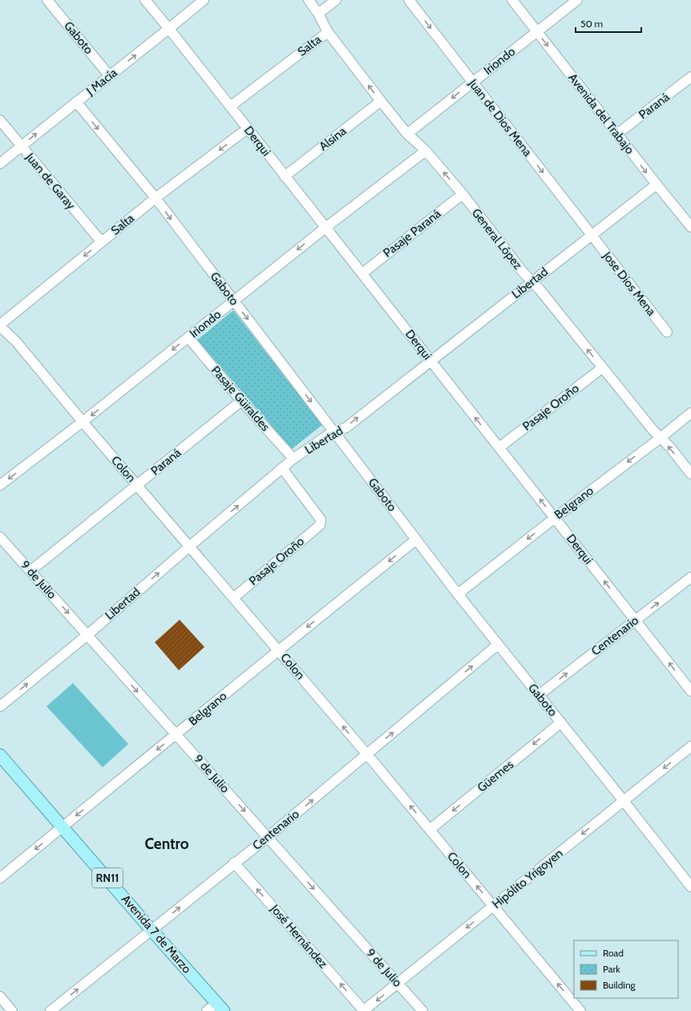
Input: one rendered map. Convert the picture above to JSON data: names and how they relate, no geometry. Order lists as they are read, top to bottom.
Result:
{
  "streets": {
    "main road": ["RN11", "Avenida 7 de Marzo"],
    "street": [
      "Gaboto",
      "Salta",
      "Iriondo",
      "J Macía",
      "Paraná",
      "Avenida del Trabajo",
      "Juan de Dios Mena",
      "Alsina",
      "Derqui",
      "Juan de Garay",
      "Pasaje Paraná",
      "General López",
      "Libertad",
      "Jose Dios Mena",
      "Pasaje Güiraldes",
      "Pasaje Oroño",
      "Colon",
      "Belgrano",
      "9 de Julio",
      "Centenario",
      "Güemes",
      "Hipólito Yrigoyen",
      "José Hernández"
    ]
  },
  "crossings": [
    ["Gaboto", "Salta"],
    ["Gaboto", "Iriondo"],
    ["Gaboto", "J Macía"],
    ["Gaboto", "Libertad"],
    ["Gaboto", "Belgrano"],
    ["Gaboto", "Centenario"],
    ["Gaboto", "Güemes"],
    ["Gaboto", "Hipólito Yrigoyen"],
    ["Salta", "Derqui"],
    ["Salta", "Juan de Garay"],
    ["Salta", "General López"],
    ["Salta", "Colon"],
    ["Iriondo", "Avenida del Trabajo"],
    ["Iriondo", "Juan de Dios Mena"],
    ["Iriondo", "Derqui"],
    ["Iriondo", "General López"],
    ["Iriondo", "Pasaje Güiraldes"],
    ["Iriondo", "Colon"],
    ["J Macía", "Derqui"],
    ["J Macía", "Juan de Garay"],
    ["Paraná", "Avenida del Trabajo"],
    ["Paraná", "Pasaje Güiraldes"],
    ["Paraná", "Colon"],
    ["Paraná", "9 de Julio"],
    ["Avenida del Trabajo", "Libertad"],
    ["Juan de Dios Mena", "Libertad"],
    ["Juan de Dios Mena", "Jose Dios Mena"],
    ["Alsina", "Derqui"],
    ["Alsina", "General López"],
    ["Derqui", "Pasaje Paraná"],
    ["Derqui", "Libertad"],
    ["Derqui", "Pasaje Oroño"],
    ["Derqui", "Belgrano"],
    ["Derqui", "Centenario"],
    ["Pasaje Paraná", "General López"],
    ["General López", "Libertad"],
    ["General López", "Pasaje Oroño"],
    ["General López", "Belgrano"],
    ["Libertad", "Jose Dios Mena"],
    ["Libertad", "Pasaje Güiraldes"],
    ["Libertad", "Pasaje Oroño"],
    ["Libertad", "Colon"],
    ["Libertad", "9 de Julio"],
    ["Pasaje Oroño", "Colon"],
    ["Colon", "Belgrano"],
    ["Colon", "Centenario"],
    ["Colon", "Güemes"],
    ["Colon", "Hipólito Yrigoyen"],
    ["Belgrano", "9 de Julio"],
    ["Belgrano", "Avenida 7 de Marzo"],
    ["9 de Julio", "Centenario"],
    ["9 de Julio", "Hipólito Yrigoyen"],
    ["Centenario", "Avenida 7 de Marzo"],
    ["Centenario", "José Hernández"],
    ["Hipólito Yrigoyen", "José Hernández"]
  ],
  "one_way": [
    "Gaboto",
    "Salta",
    "Iriondo",
    "J Macía",
    "Avenida del Trabajo",
    "Juan de Dios Mena",
    "Derqui",
    "General López",
    "Libertad",
    "Colon",
    "Belgrano",
    "9 de Julio",
    "Centenario",
    "Güemes",
    "Hipólito Yrigoyen",
    "José Hernández"
  ],
  "districts": ["Centro"],
  "legend": ["Road", "Park", "Building"],
  "scale_bar": "50 m"
}
